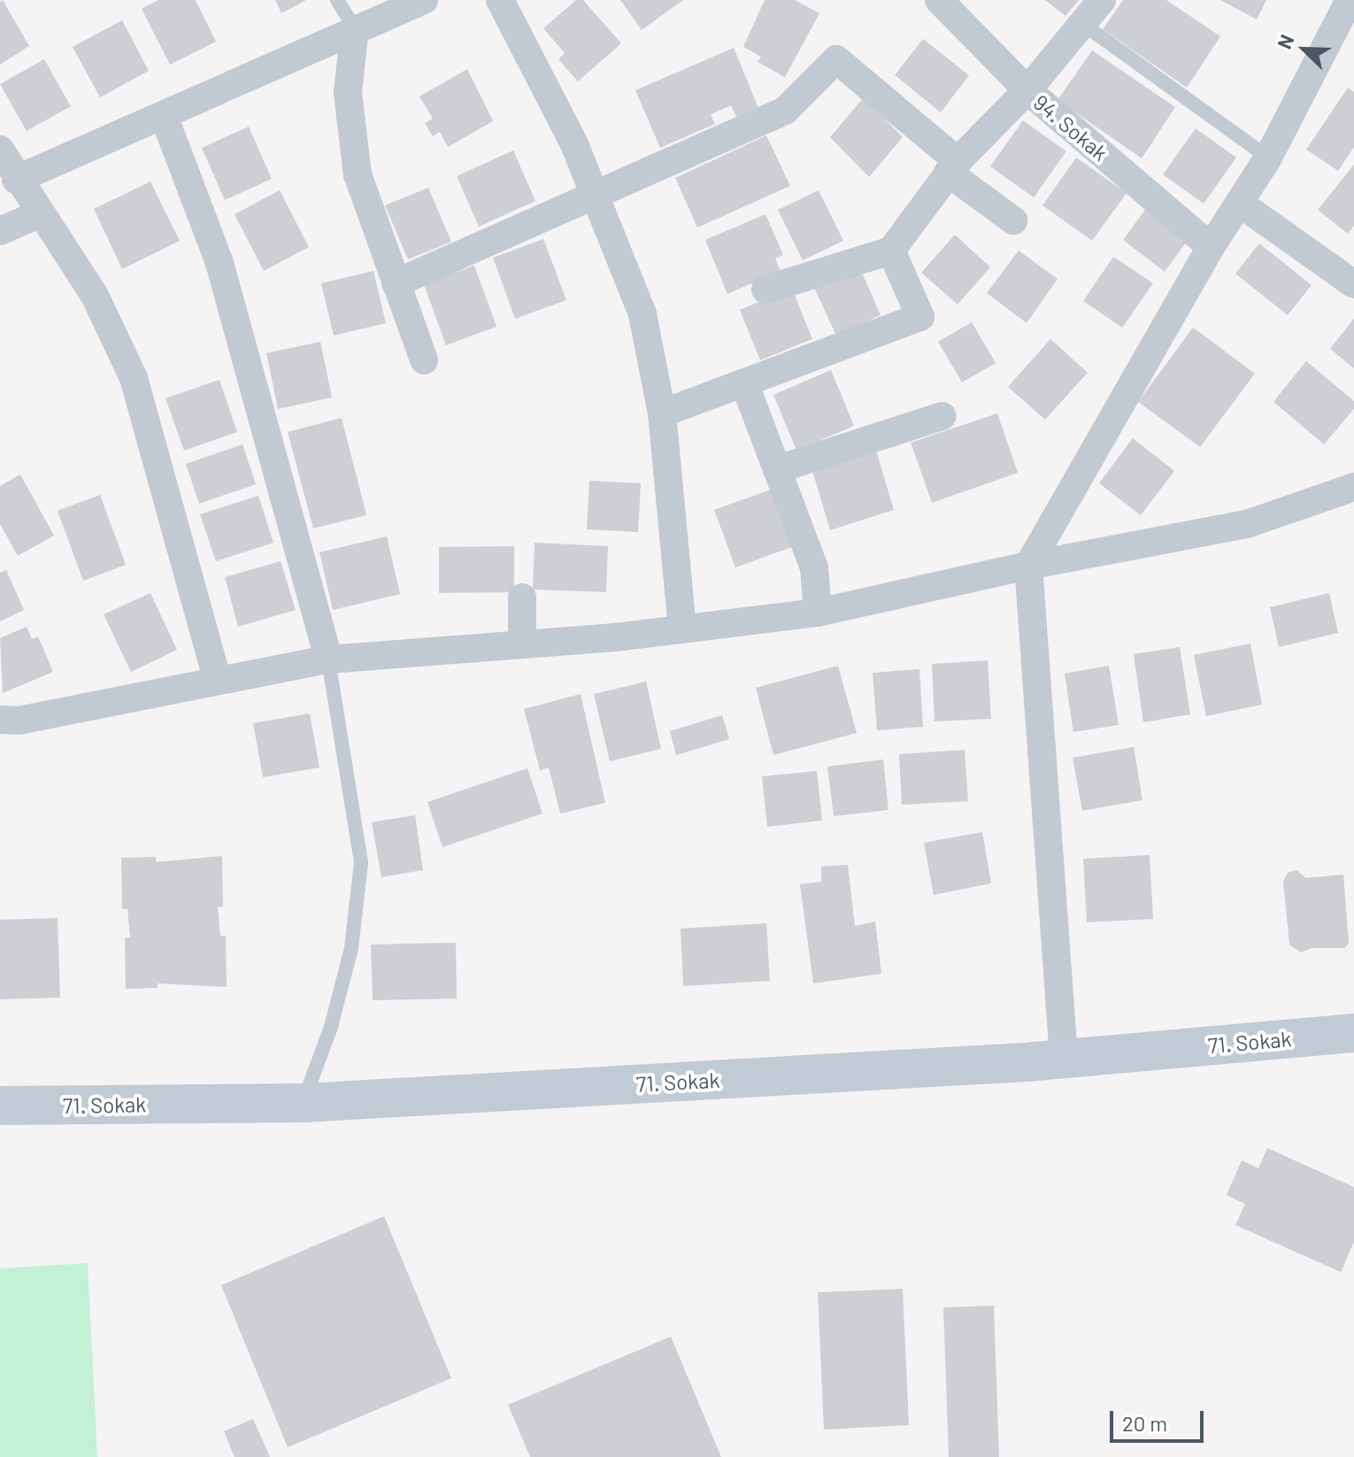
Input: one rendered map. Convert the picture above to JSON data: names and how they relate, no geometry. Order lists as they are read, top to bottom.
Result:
{
  "streets": {
    "street": ["94. Sokak", "71. Sokak"]
  },
  "scale_bar": "20 m",
  "north": "top left"
}
